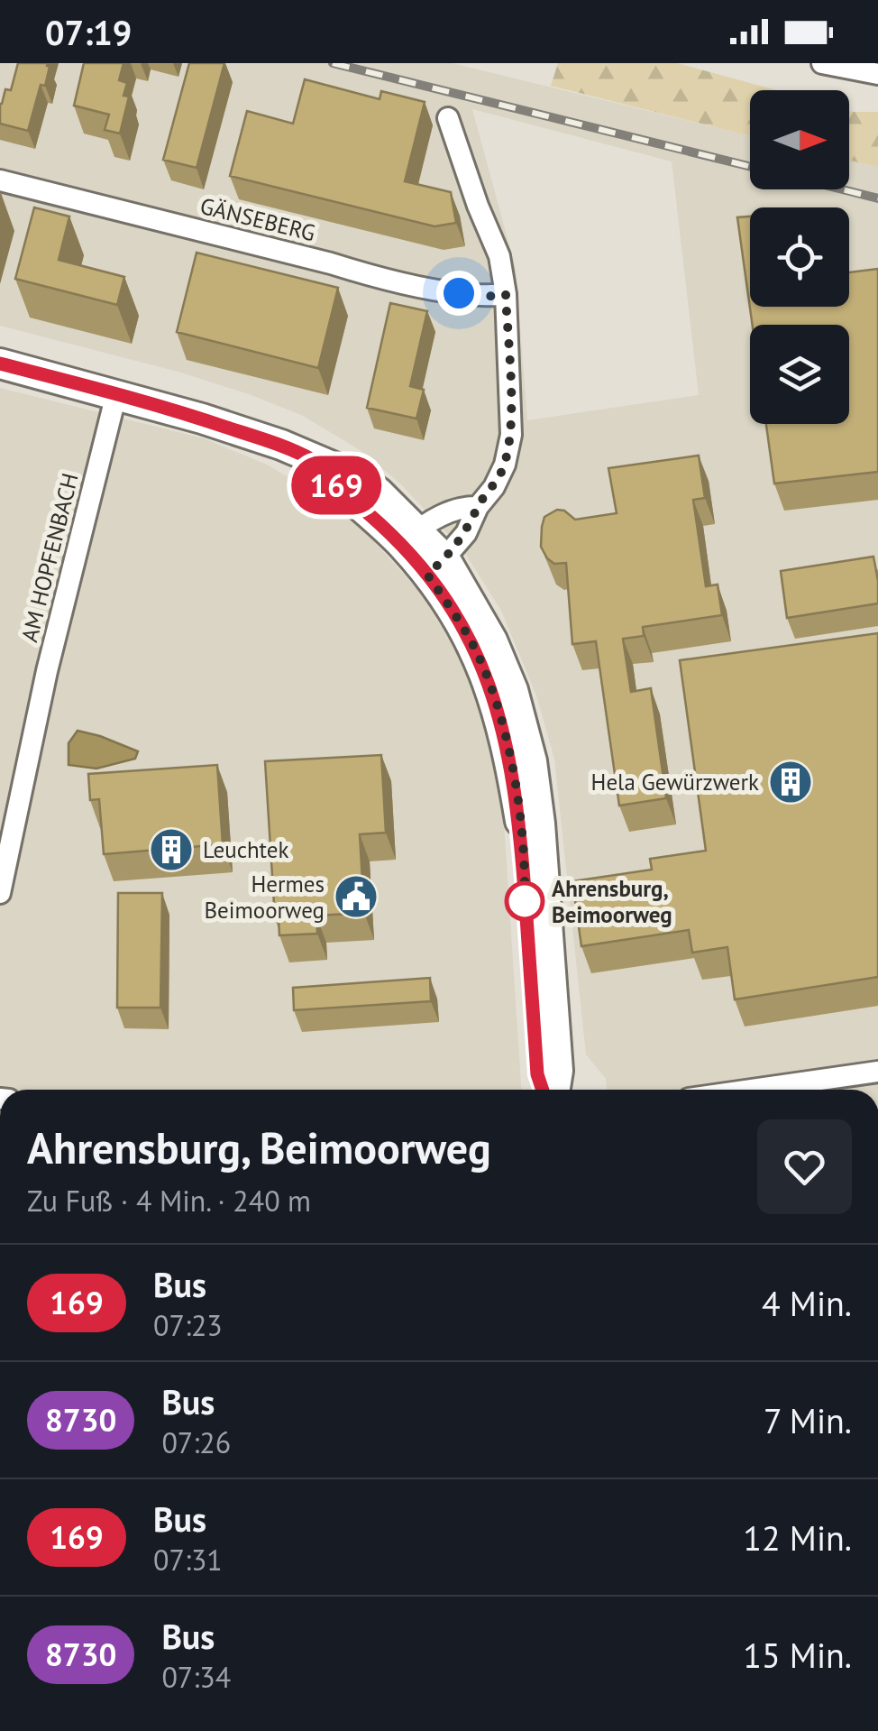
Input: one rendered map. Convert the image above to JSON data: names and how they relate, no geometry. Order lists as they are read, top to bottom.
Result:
{
  "streets": {
    "street": ["GÄNSEBERG", "AM HOPFENBACH"]
  },
  "places": {
    "building": ["Hela Gewürzwerk", "Leuchtek"],
    "public building": ["Hermes Beimoorweg"],
    "other": ["Ahrensburg, Beimoorweg"]
  },
  "lines": ["bus line 169"],
  "north": "right",
  "page": {
    "status": "07:19",
    "on_map": "169",
    "heading": ["Ahrensburg, Beimoorweg", "Zu Fuß · 4 Min. · 240 m"],
    "list": [
      {
        "mark": "169",
        "name": "Bus",
        "note": "07:23",
        "value": "4 Min."
      },
      {
        "mark": "8730",
        "name": "Bus",
        "note": "07:26",
        "value": "7 Min."
      },
      {
        "mark": "169",
        "name": "Bus",
        "note": "07:31",
        "value": "12 Min."
      },
      {
        "mark": "8730",
        "name": "Bus",
        "note": "07:34",
        "value": "15 Min."
      }
    ]
  }
}
